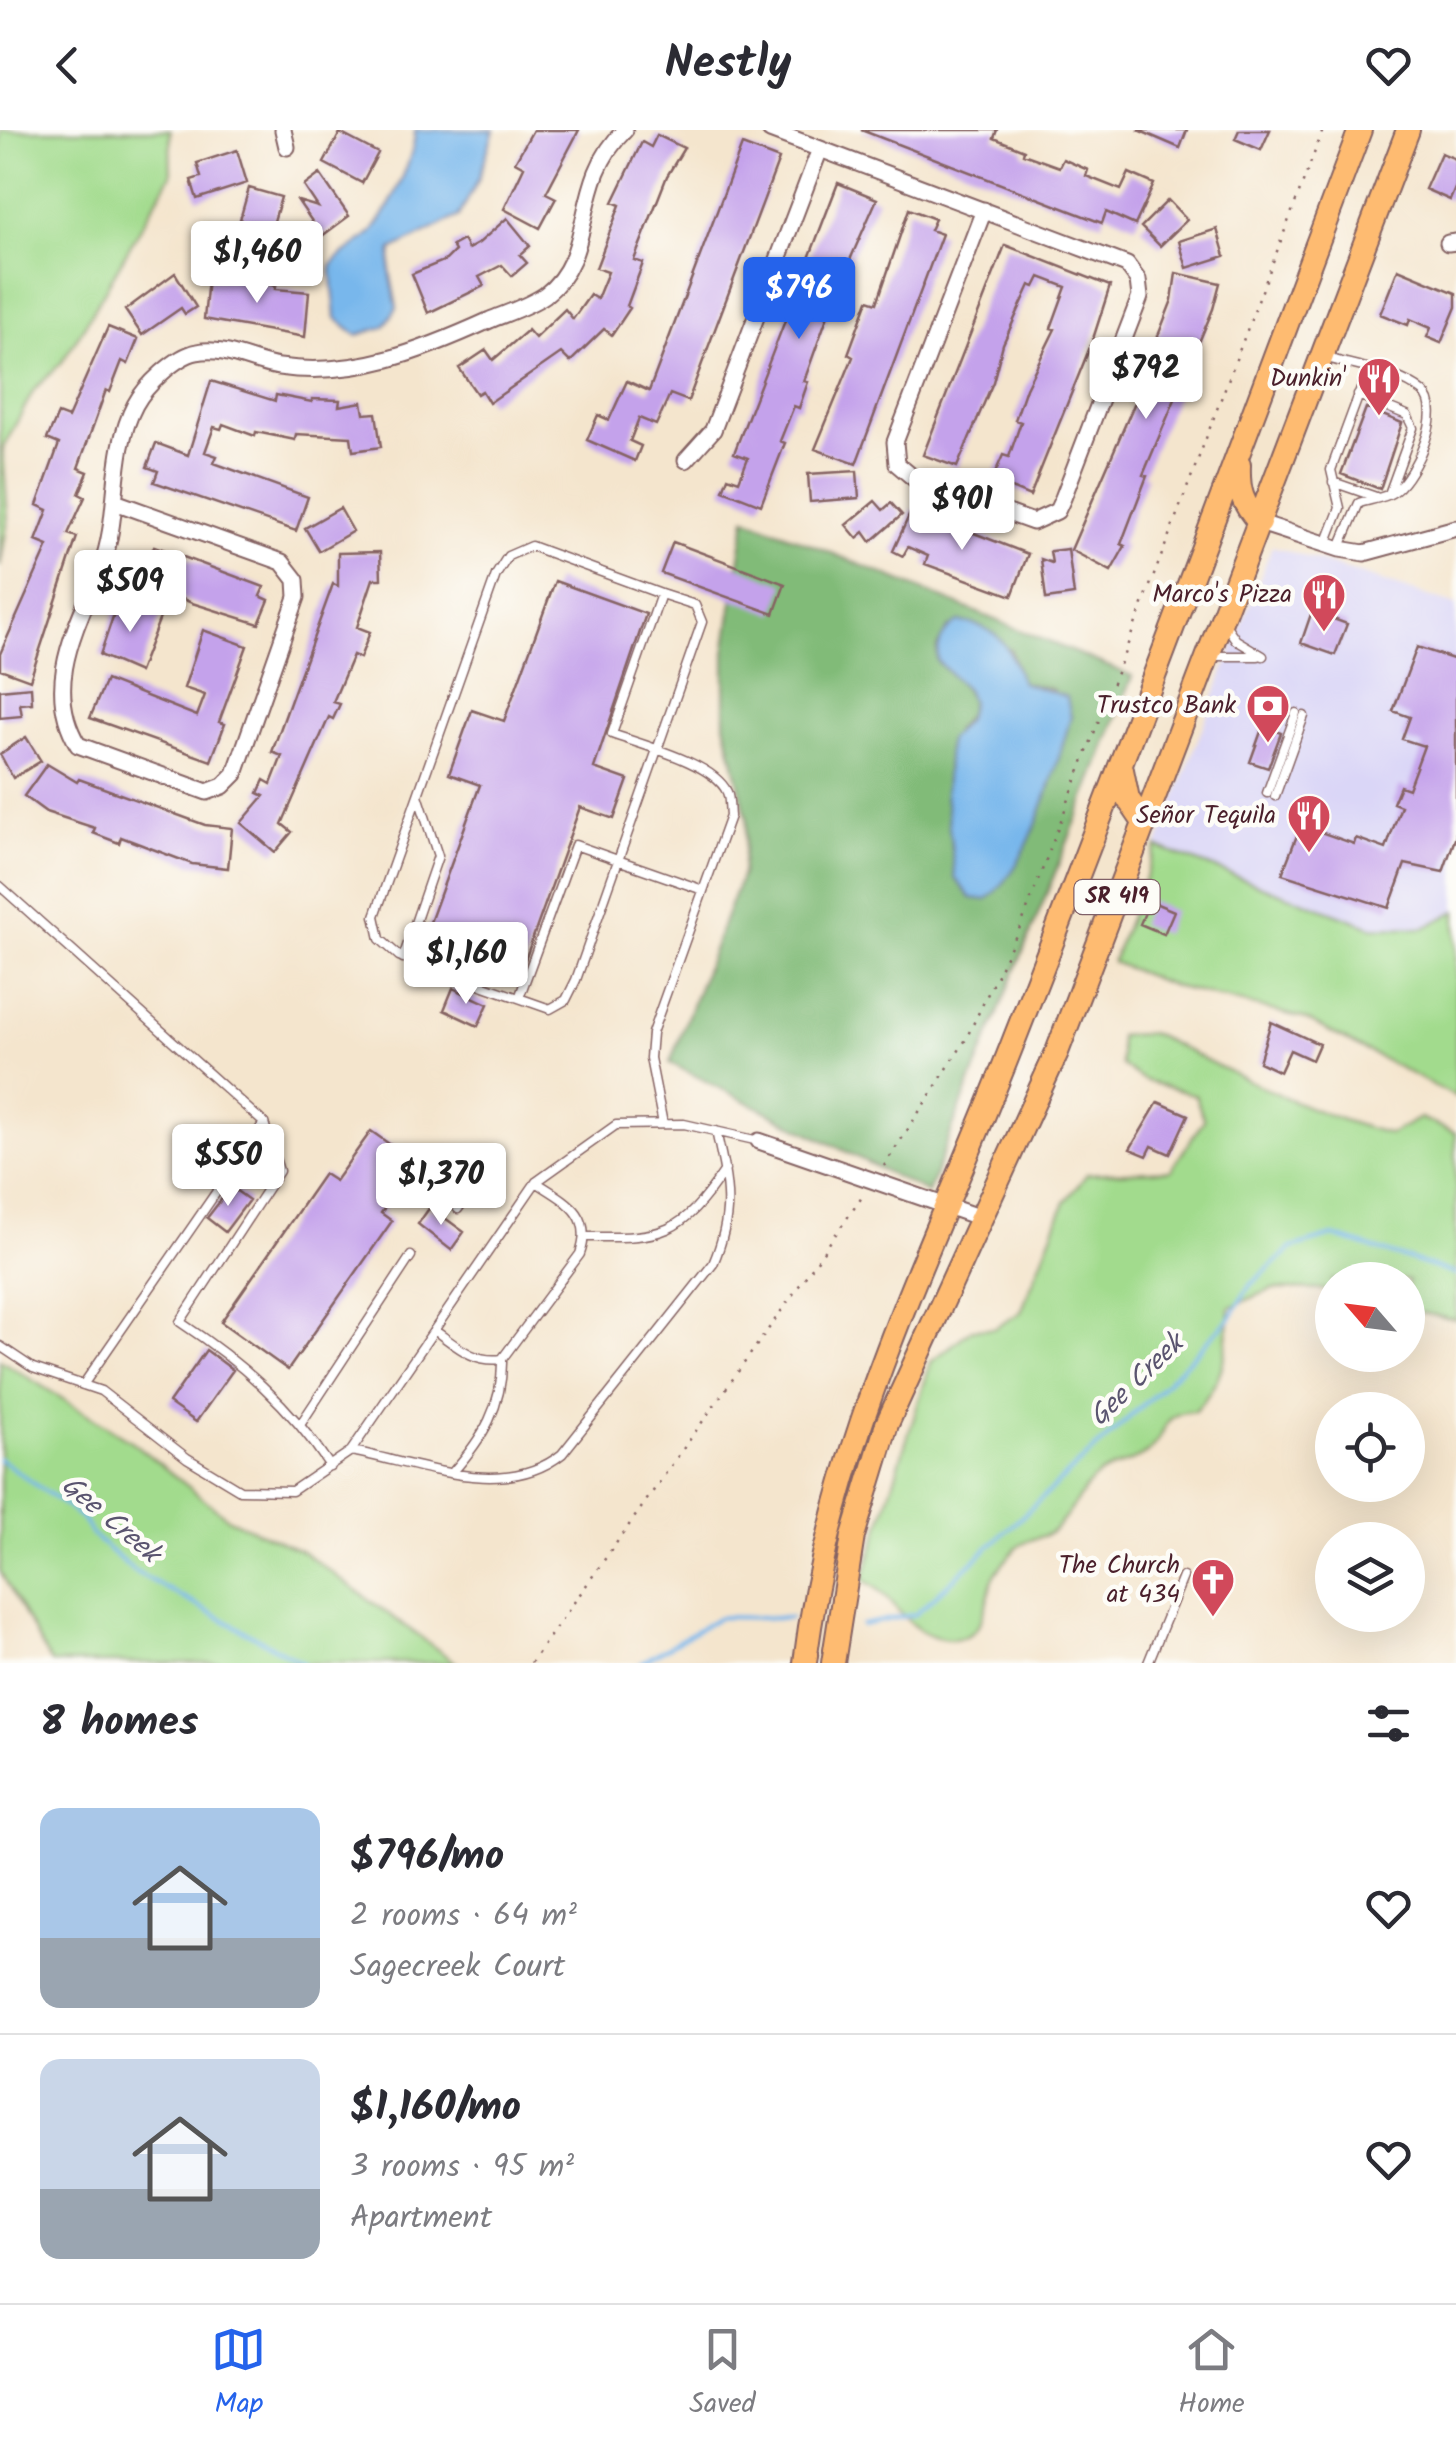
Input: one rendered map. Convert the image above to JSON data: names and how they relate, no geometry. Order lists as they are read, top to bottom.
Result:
{
  "streets": {
    "main road": ["SR 419"]
  },
  "water": ["Gee Creek"],
  "places": {
    "restaurant": ["Dunkin'", "Marco's Pizza", "Señor Tequila"],
    "bank": ["Trustco Bank"],
    "church": ["The Church at 434"]
  },
  "north": "top left",
  "page": {
    "header": "Nestly",
    "price": [
      "$1,460",
      "$796",
      "$792",
      "$901",
      "$509",
      "$1,160",
      "$550",
      "$1,370"
    ],
    "heading": "8 homes",
    "list": [
      {
        "name": "$796/mo",
        "note": "2 rooms · 64 m² · Sagecreek Court"
      },
      {
        "name": "$1,160/mo",
        "note": "3 rooms · 95 m² · Apartment"
      }
    ],
    "tabs": ["Map", "Saved", "Home"]
  }
}
